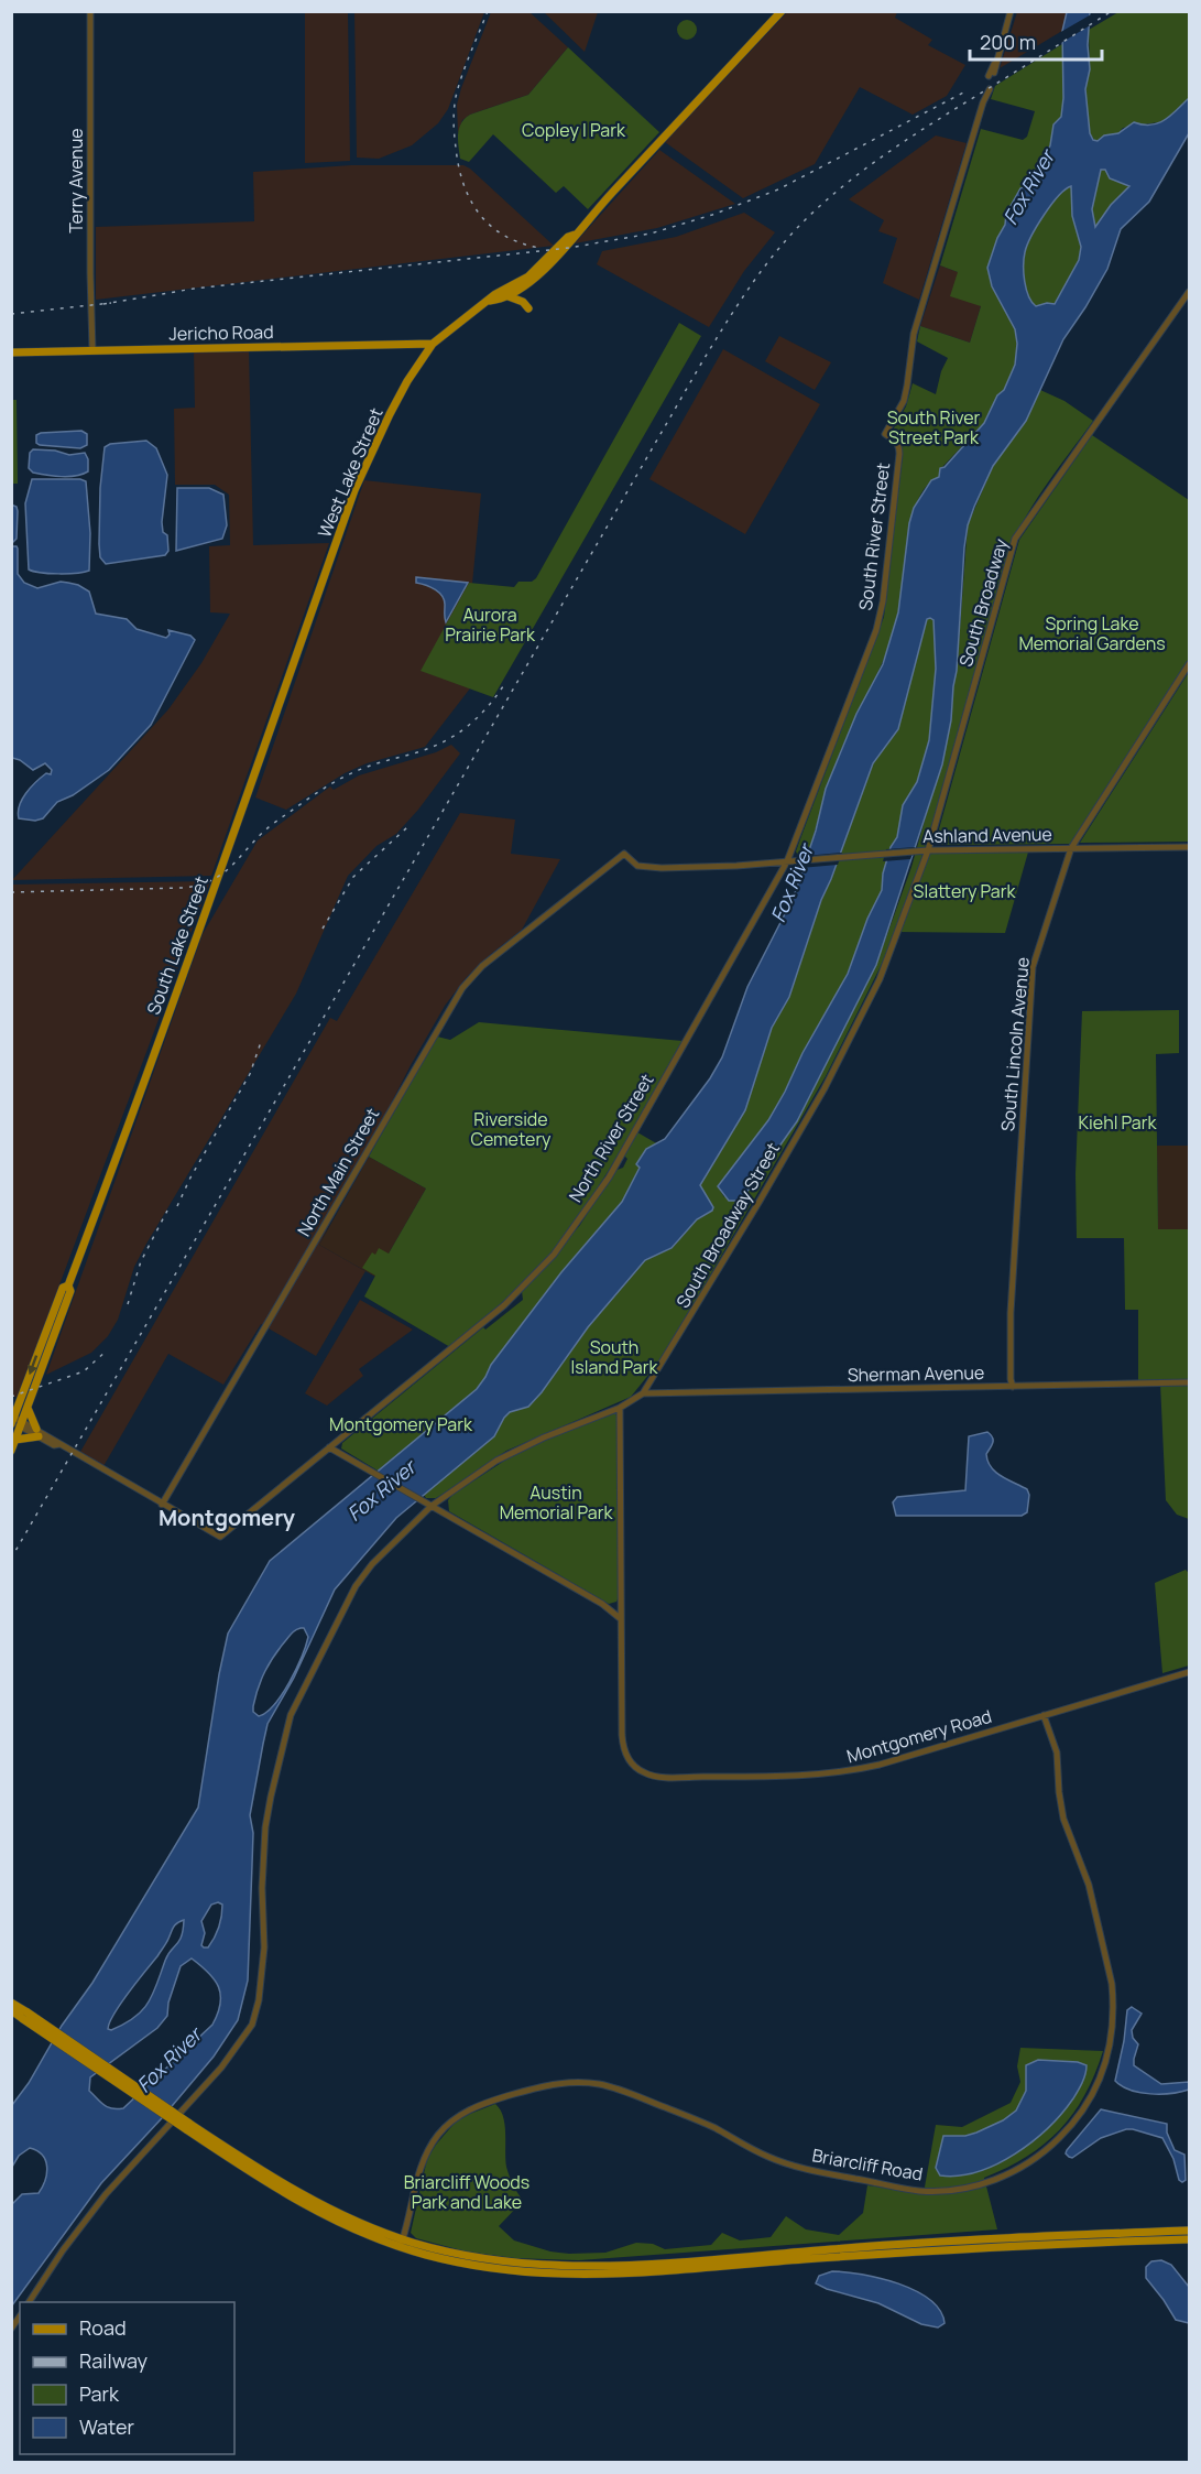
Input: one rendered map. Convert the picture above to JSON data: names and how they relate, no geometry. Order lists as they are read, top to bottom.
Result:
{
  "streets": {
    "main road": ["Jericho Road", "West Lake Street", "South Lake Street"],
    "street": [
      "Terry Avenue",
      "South River Street",
      "South Broadway",
      "Ashland Avenue",
      "South Lincoln Avenue",
      "North River Street",
      "North Main Street",
      "South Broadway Street",
      "Sherman Avenue",
      "Montgomery Road",
      "Briarcliff Road"
    ]
  },
  "crossings": [
    ["Terry Avenue", "Jericho Road"],
    ["Jericho Road", "West Lake Street"],
    ["West Lake Street", "South Lake Street"],
    ["South River Street", "Ashland Avenue"],
    ["South River Street", "North River Street"],
    ["South Broadway", "Ashland Avenue"],
    ["South Broadway", "South Broadway Street"],
    ["Ashland Avenue", "South Lincoln Avenue"],
    ["Ashland Avenue", "North River Street"],
    ["Ashland Avenue", "North Main Street"],
    ["Ashland Avenue", "South Broadway Street"],
    ["South Lincoln Avenue", "Sherman Avenue"],
    ["North River Street", "North Main Street"],
    ["South Broadway Street", "Sherman Avenue"],
    ["Montgomery Road", "Briarcliff Road"]
  ],
  "districts": ["Montgomery"],
  "water": ["Fox River"],
  "parks": [
    "Copley I Park",
    "South River Street Park",
    "Aurora Prairie Park",
    "Spring Lake Memorial Gardens",
    "Slattery Park",
    "Riverside Cemetery",
    "Kiehl Park",
    "South Island Park",
    "Montgomery Park",
    "Austin Memorial Park",
    "Briarcliff Woods Park and Lake"
  ],
  "legend": [
    "Road",
    "Railway",
    "Park",
    "Water"
  ],
  "scale_bar": "200 m"
}
